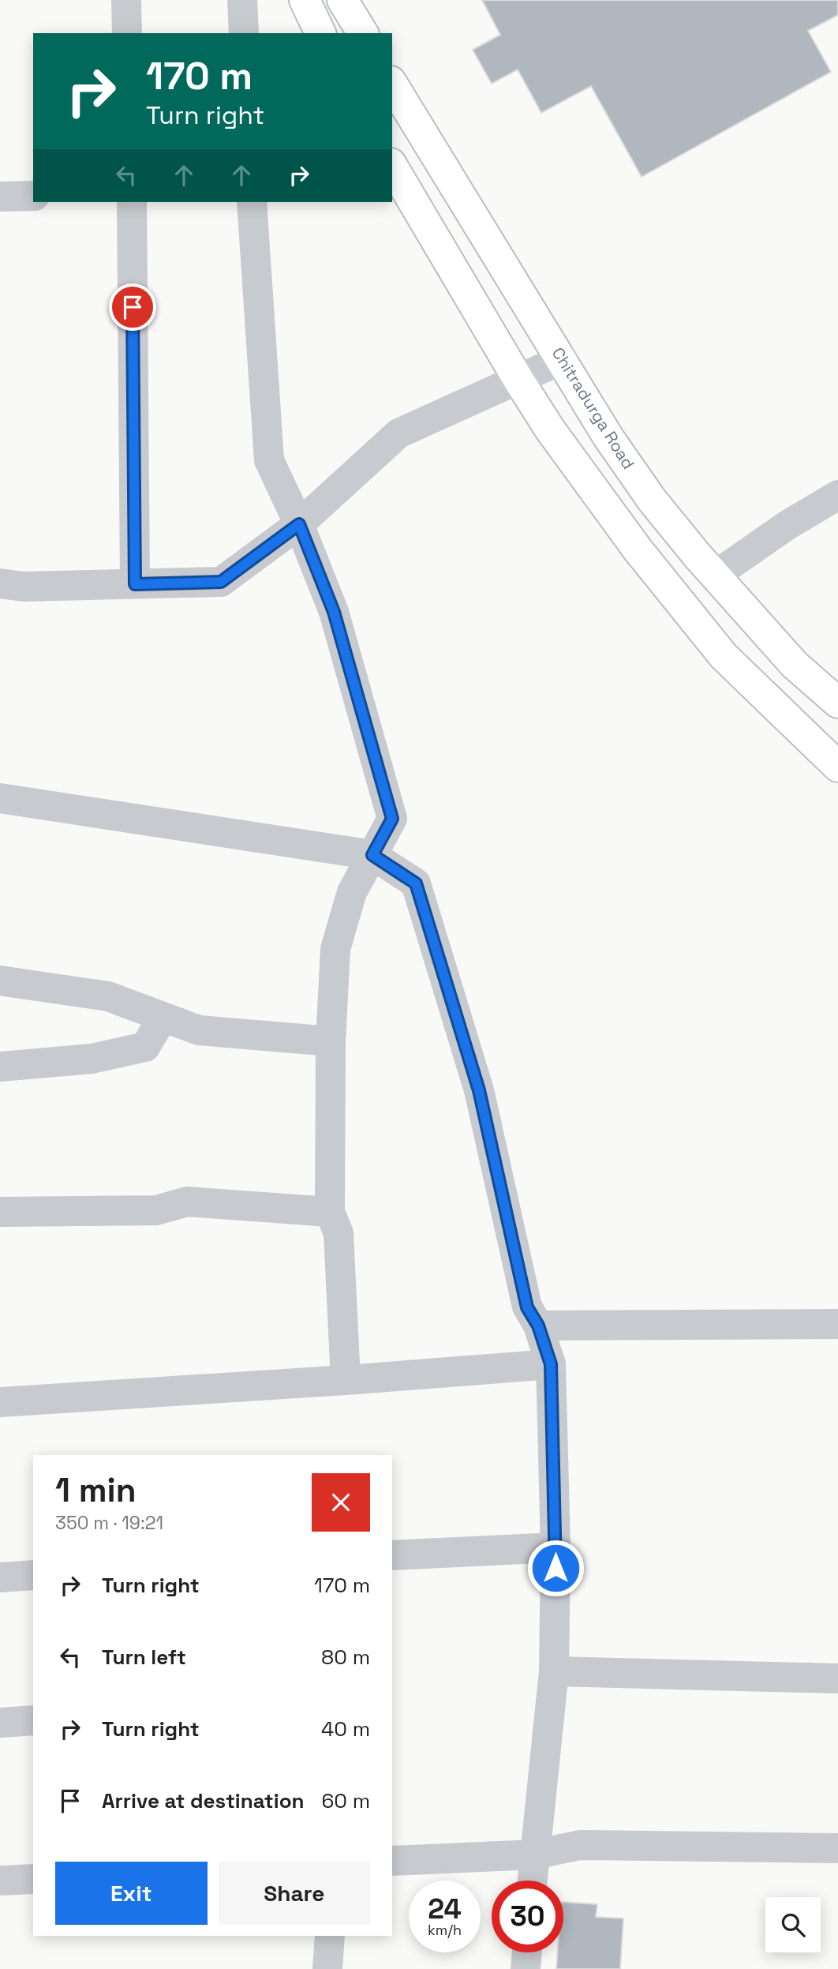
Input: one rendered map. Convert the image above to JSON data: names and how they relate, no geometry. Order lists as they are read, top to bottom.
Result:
{
  "streets": {
    "main road": ["Chitradurga Road"]
  },
  "page": {
    "turn": ["170 m", "Turn right"],
    "heading": ["1 min", "350 m · 19:21"],
    "list": [
      {
        "name": "Turn right",
        "value": "170 m"
      },
      {
        "name": "Turn left",
        "value": "80 m"
      },
      {
        "name": "Turn right",
        "value": "40 m"
      },
      {
        "name": "Arrive at destination",
        "value": "60 m"
      }
    ],
    "buttons": ["Exit", "Share"],
    "speed": "24 km/h",
    "limit": "30"
  }
}
